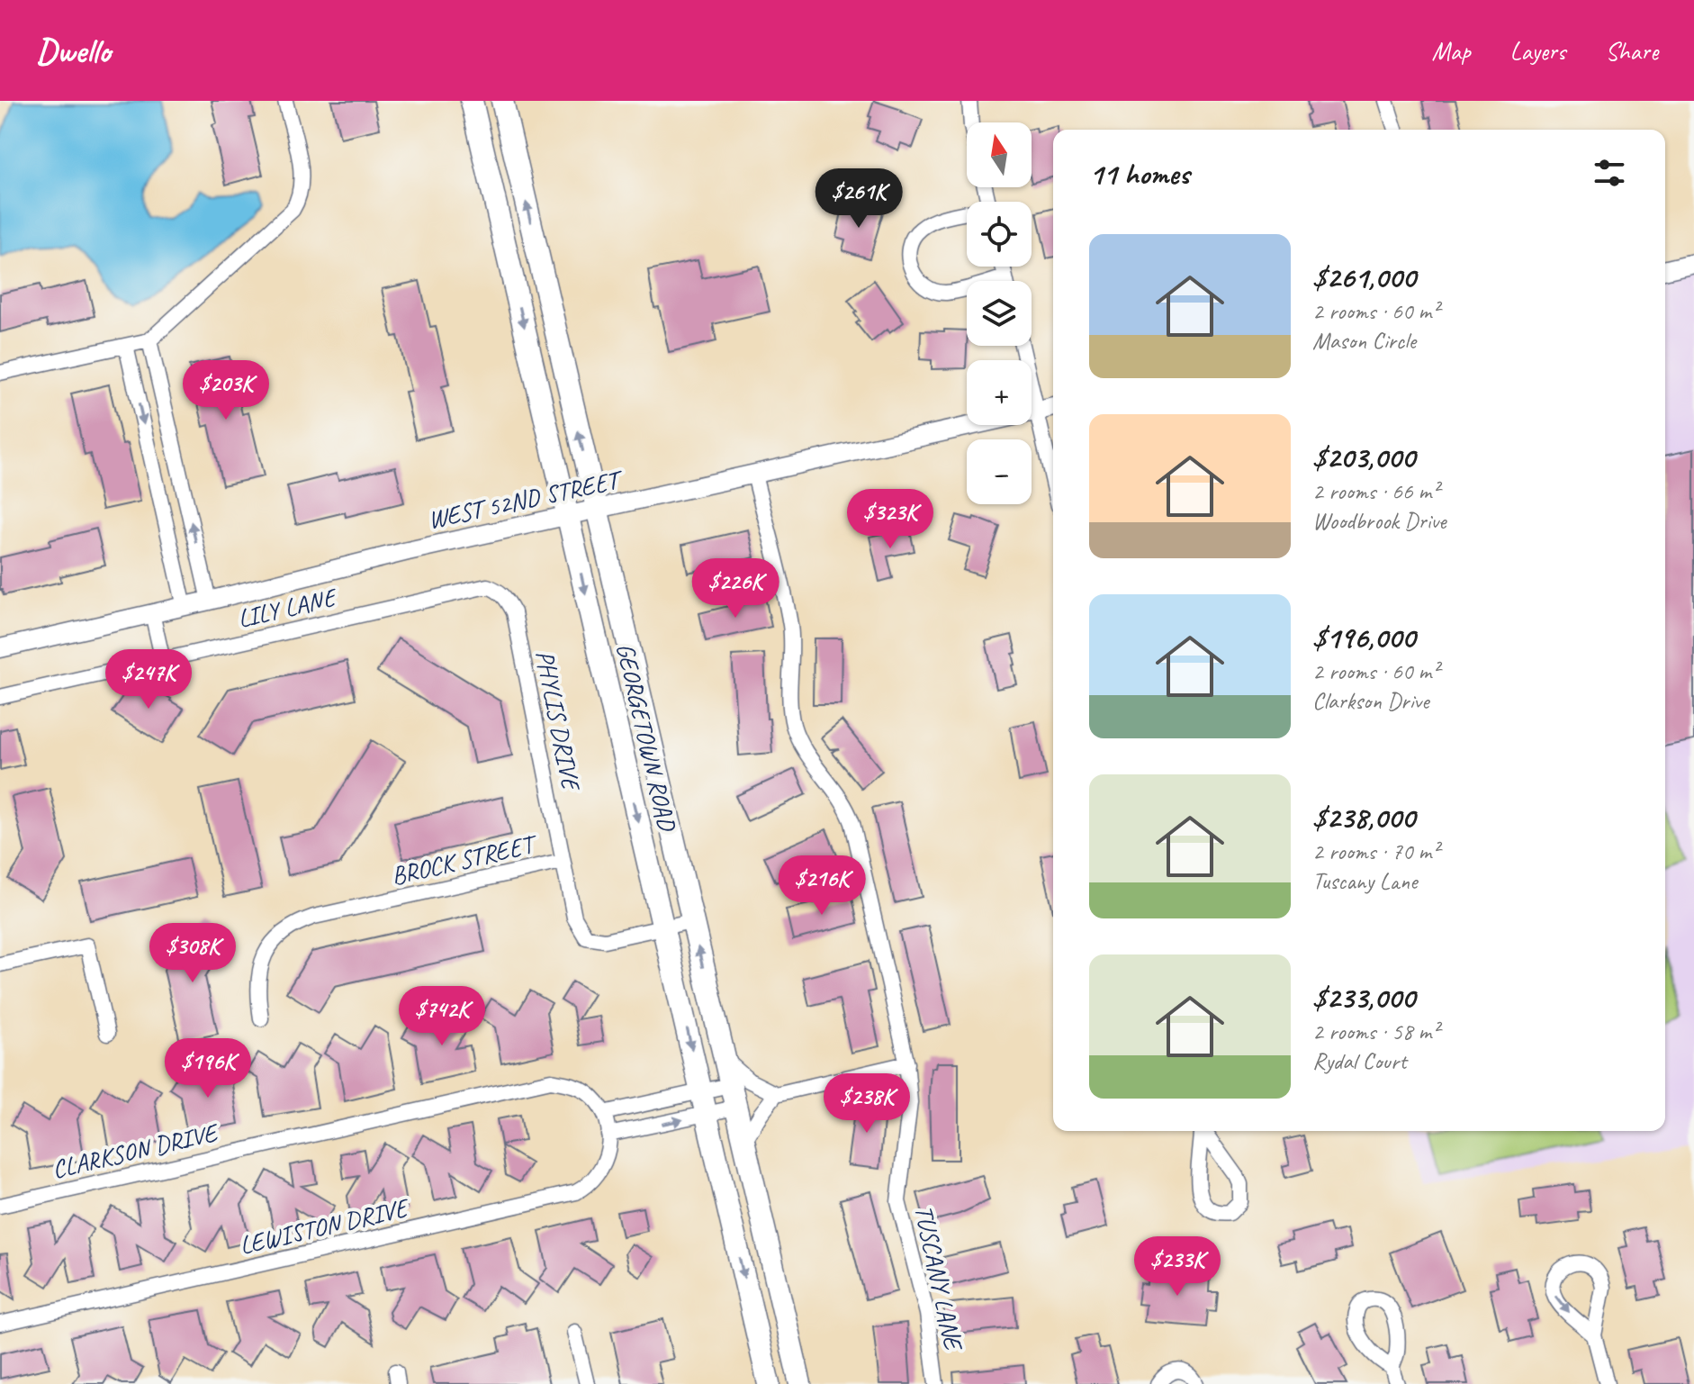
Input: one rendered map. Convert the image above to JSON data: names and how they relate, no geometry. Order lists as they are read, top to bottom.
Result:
{
  "streets": {
    "main road": ["GEORGETOWN ROAD"],
    "street": [
      "WEST 52ND STREET",
      "LILY LANE",
      "PHYLIS DRIVE",
      "BROCK STREET",
      "CLARKSON DRIVE",
      "LEWISTON DRIVE",
      "TUSCANY LANE"
    ]
  },
  "crossings": [
    ["WEST 52ND STREET", "GEORGETOWN ROAD"],
    ["WEST 52ND STREET", "TUSCANY LANE"],
    ["LILY LANE", "PHYLIS DRIVE"],
    ["PHYLIS DRIVE", "BROCK STREET"],
    ["GEORGETOWN ROAD", "BROCK STREET"],
    ["CLARKSON DRIVE", "LEWISTON DRIVE"]
  ],
  "north": "top",
  "page": {
    "header": "Dwello",
    "nav": ["Map", "Layers", "Share"],
    "map_buttons": ["+", "−"],
    "heading": "11 homes",
    "price": [
      "$261K",
      "$203K",
      "$323K",
      "$226K",
      "$247K",
      "$216K",
      "$308K",
      "$742K",
      "$196K",
      "$238K",
      "$233K"
    ],
    "list": [
      {
        "name": "$261,000",
        "note": "2 rooms · 60 m² · Mason Circle"
      },
      {
        "name": "$203,000",
        "note": "2 rooms · 66 m² · Woodbrook Drive"
      },
      {
        "name": "$196,000",
        "note": "2 rooms · 60 m² · Clarkson Drive"
      },
      {
        "name": "$238,000",
        "note": "2 rooms · 70 m² · Tuscany Lane"
      },
      {
        "name": "$233,000",
        "note": "2 rooms · 58 m² · Rydal Court"
      }
    ]
  }
}
